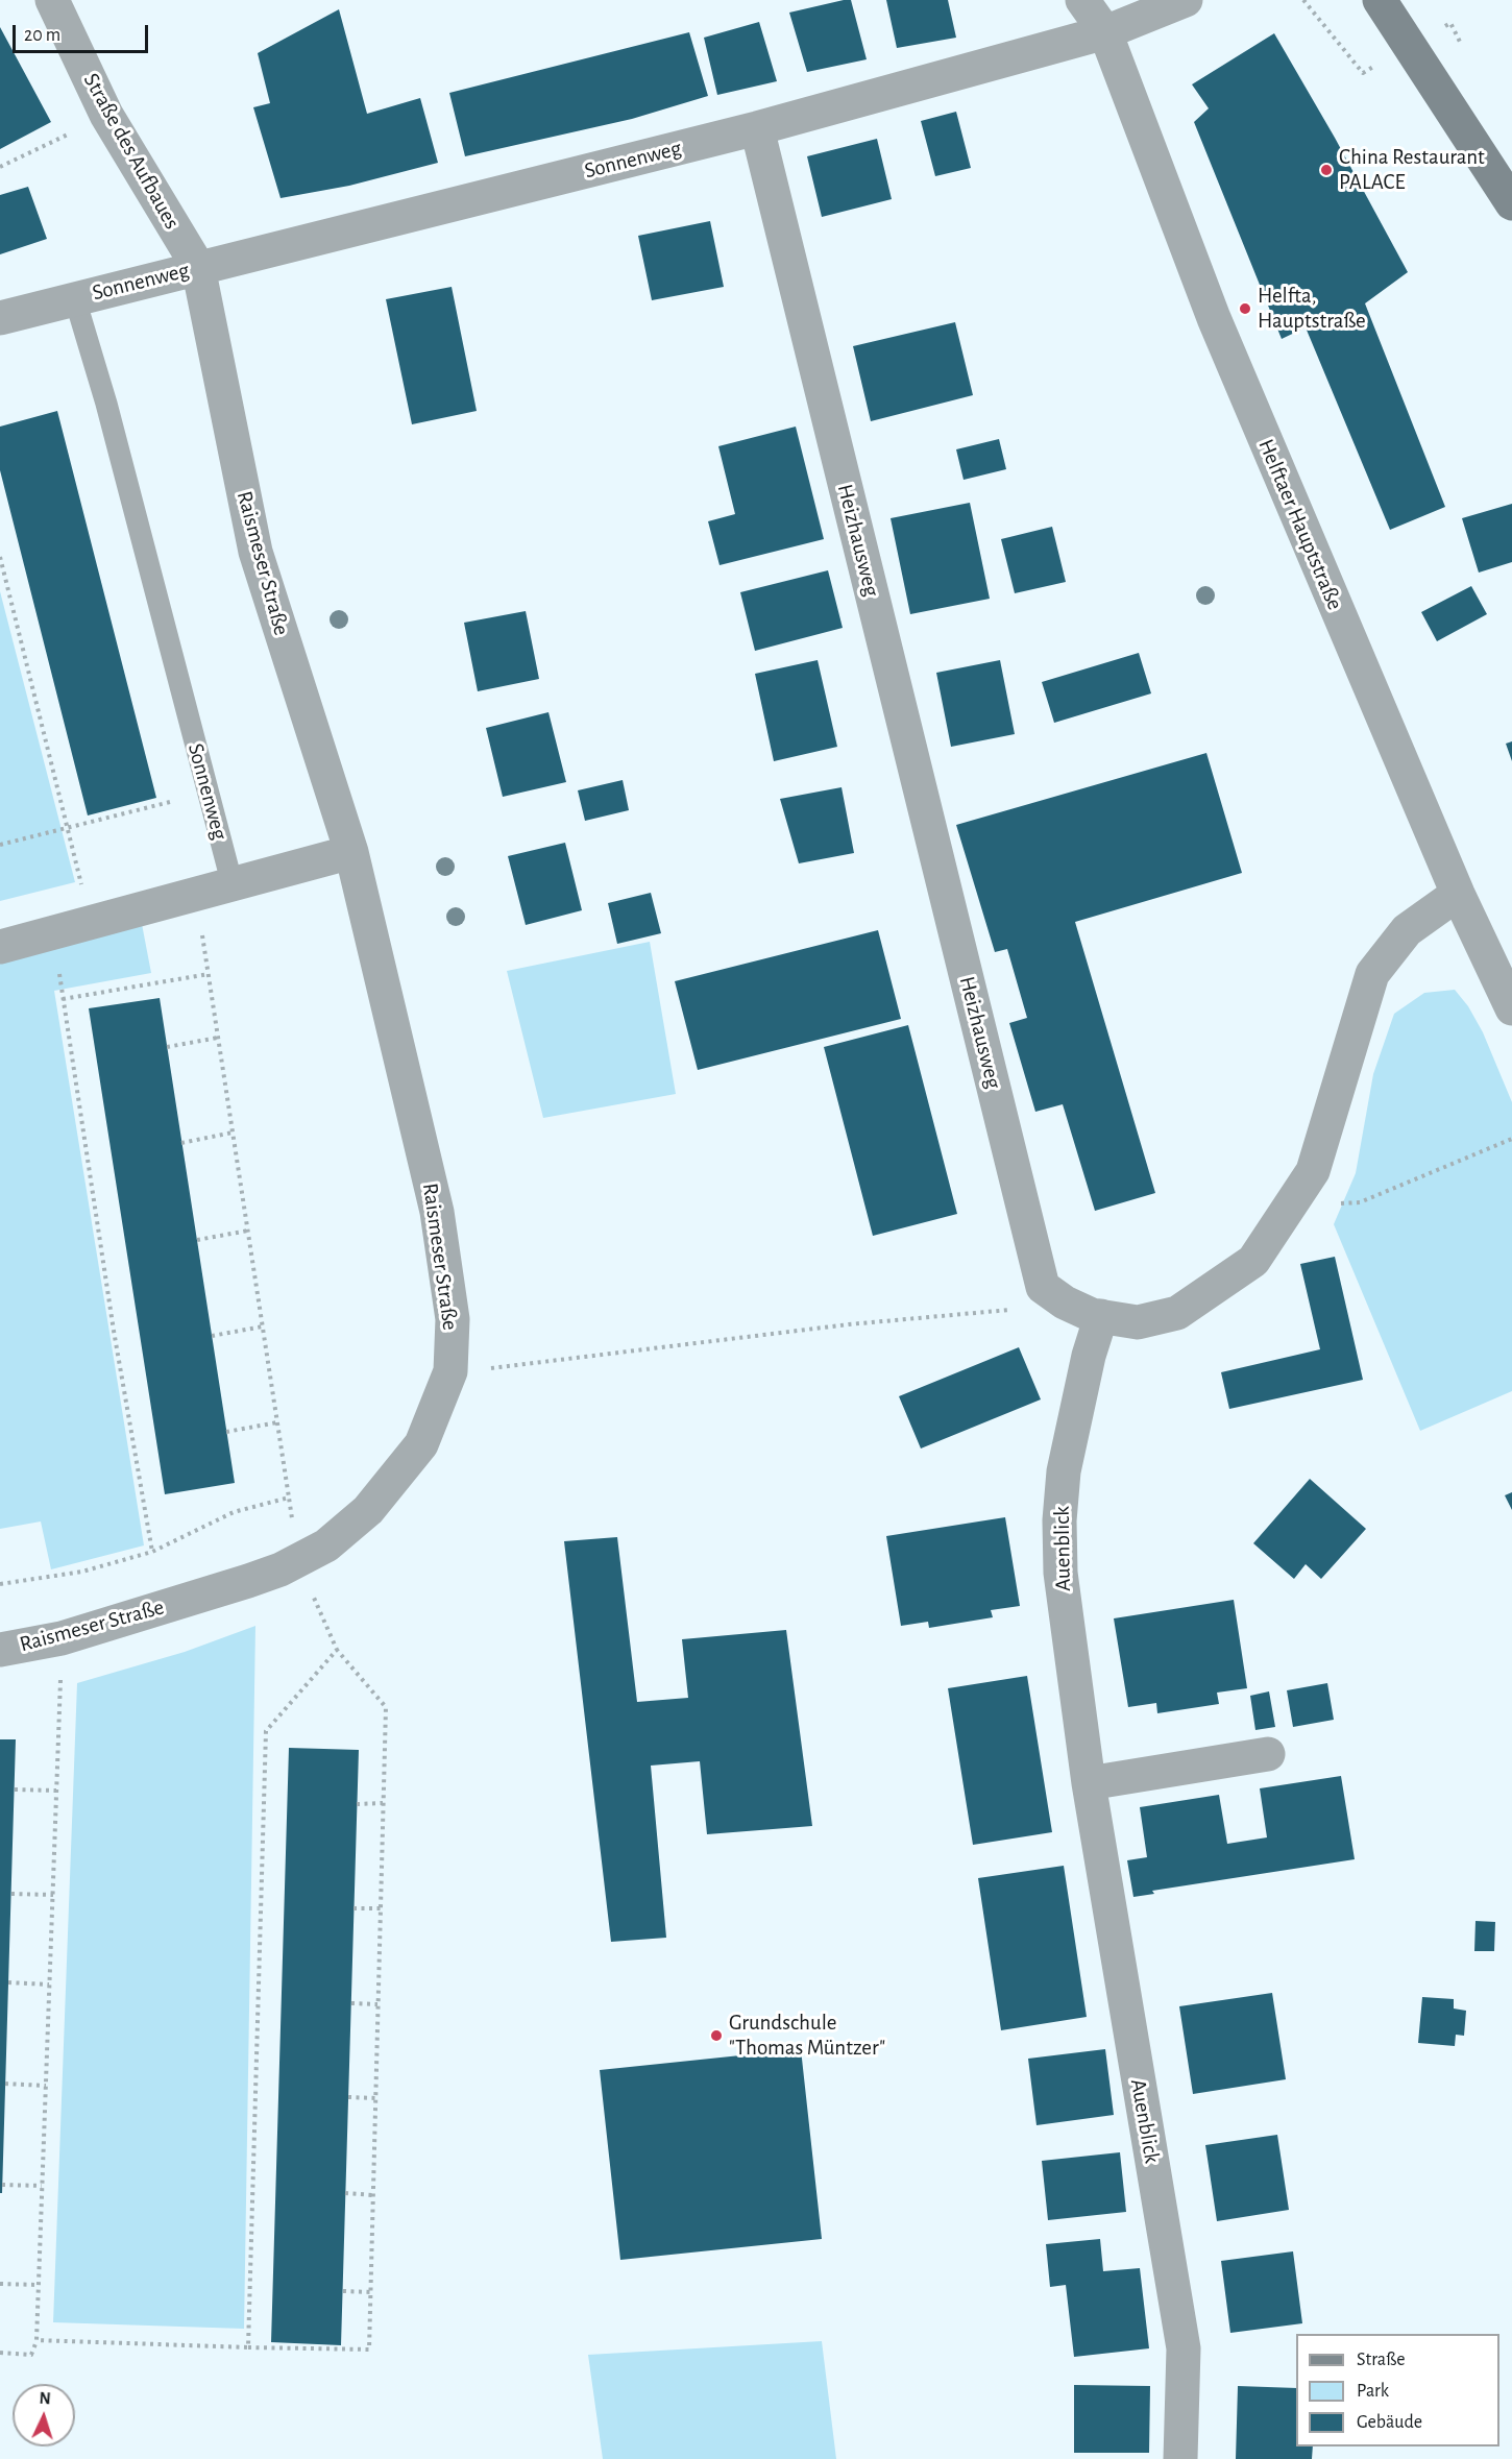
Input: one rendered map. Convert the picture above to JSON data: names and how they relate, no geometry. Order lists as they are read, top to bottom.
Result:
{
  "streets": {
    "street": [
      "Straße des Aufbaues",
      "Sonnenweg",
      "Helftaer Hauptstraße",
      "Heizhausweg",
      "Raismeser Straße",
      "Auenblick"
    ]
  },
  "crossings": [
    ["Straße des Aufbaues", "Sonnenweg"],
    ["Straße des Aufbaues", "Raismeser Straße"],
    ["Sonnenweg", "Helftaer Hauptstraße"],
    ["Sonnenweg", "Heizhausweg"],
    ["Sonnenweg", "Raismeser Straße"]
  ],
  "places": ["China Restaurant PALACE", "Helfta, Hauptstraße", "Grundschule \"Thomas Müntzer\""],
  "legend": ["Straße", "Park", "Gebäude"],
  "scale_bar": "20 m",
  "north": "top"
}
